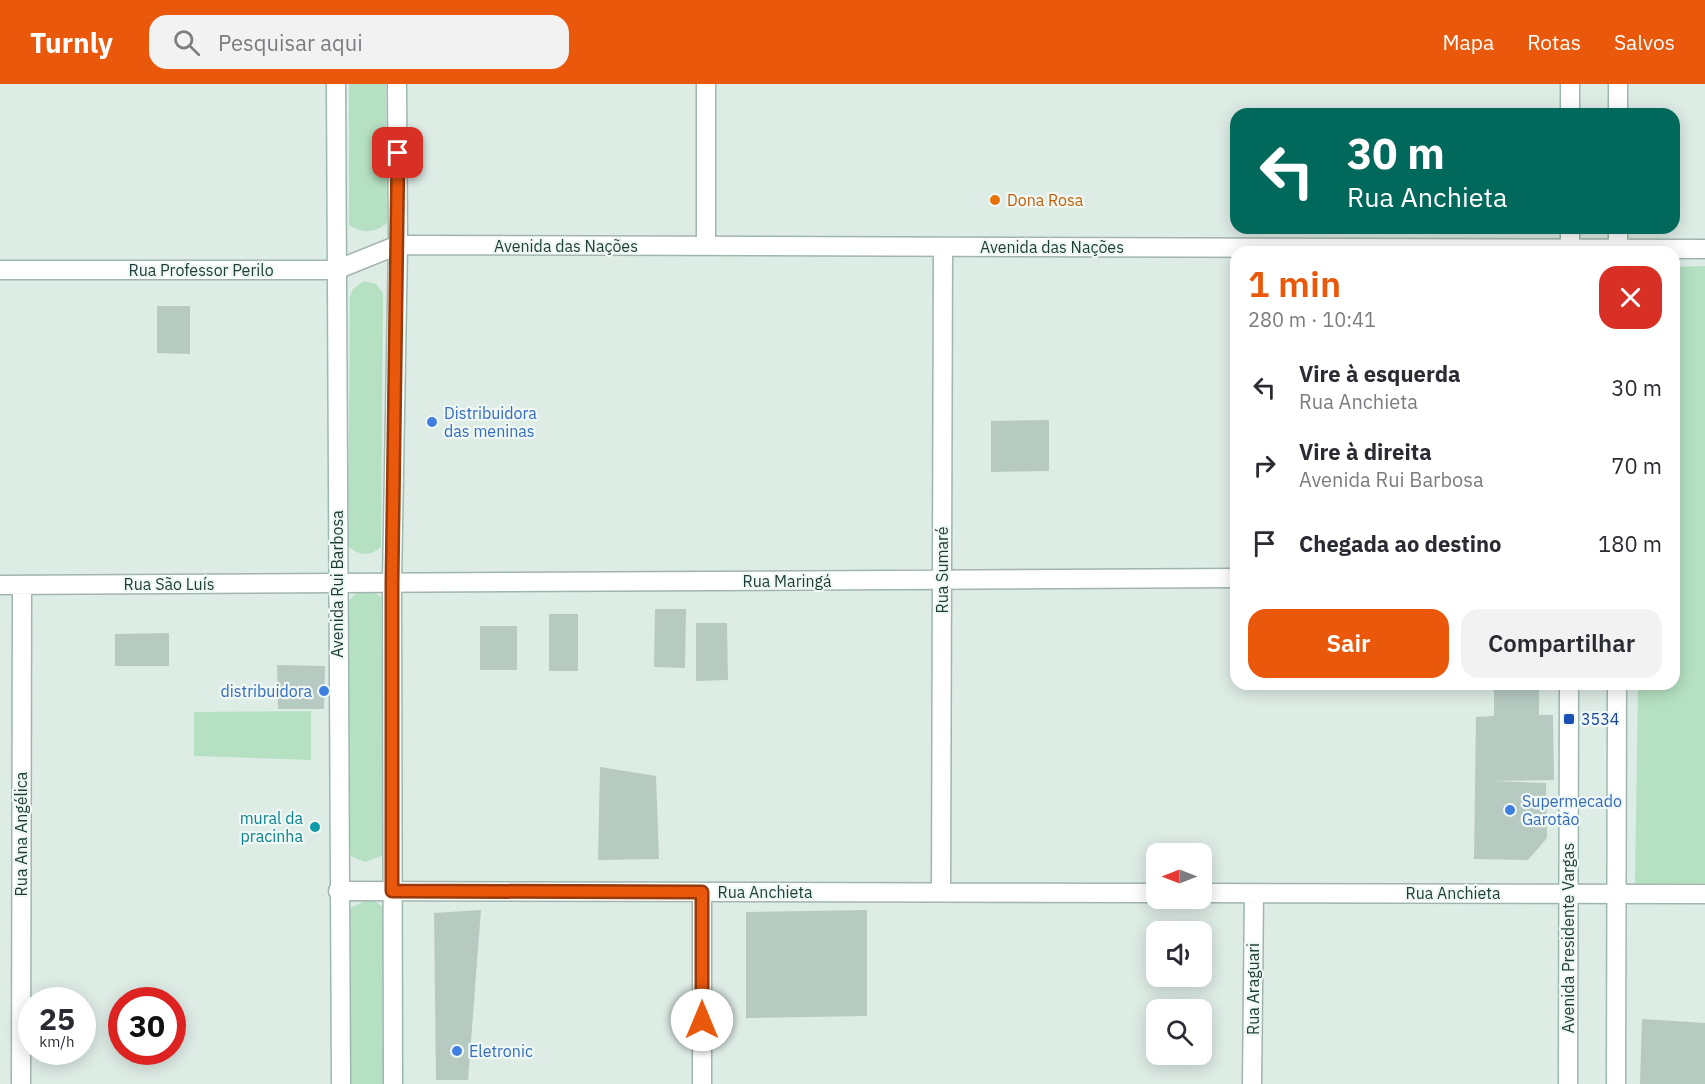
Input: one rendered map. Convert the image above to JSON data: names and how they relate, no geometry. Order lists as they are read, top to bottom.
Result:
{
  "streets": {
    "street": [
      "Avenida das Nações",
      "Rua Professor Perilo",
      "Rua Sumaré",
      "Rua Maringá",
      "Rua São Luís",
      "Avenida Rui Barbosa",
      "Rua Ana Angélica",
      "Rua Anchieta",
      "Avenida Presidente Vargas",
      "Rua Araguari"
    ]
  },
  "crossings": [
    ["Avenida das Nações", "Rua Professor Perilo"],
    ["Avenida das Nações", "Rua Sumaré"],
    ["Rua Professor Perilo", "Avenida Rui Barbosa"],
    ["Rua Sumaré", "Rua Maringá"],
    ["Rua Sumaré", "Rua Anchieta"],
    ["Rua Maringá", "Rua São Luís"],
    ["Rua Maringá", "Avenida Rui Barbosa"],
    ["Rua São Luís", "Avenida Rui Barbosa"],
    ["Rua São Luís", "Rua Ana Angélica"],
    ["Avenida Rui Barbosa", "Rua Anchieta"],
    ["Rua Anchieta", "Avenida Presidente Vargas"],
    ["Rua Anchieta", "Rua Araguari"]
  ],
  "places": {
    "other": [
      "Dona Rosa",
      "Distribuidora das meninas",
      "distribuidora",
      "Supermecado Garotão",
      "mural da pracinha",
      "Eletronic"
    ],
    "transit": ["3534"]
  },
  "north": "left",
  "page": {
    "header": "Turnly",
    "search": "Pesquisar aqui",
    "nav": ["Mapa", "Rotas", "Salvos"],
    "turn": ["30 m", "Rua Anchieta"],
    "heading": ["1 min", "280 m · 10:41"],
    "list": [
      {
        "name": "Vire à esquerda",
        "note": "Rua Anchieta",
        "value": "30 m"
      },
      {
        "name": "Vire à direita",
        "note": "Avenida Rui Barbosa",
        "value": "70 m"
      },
      {
        "name": "Chegada ao destino",
        "value": "180 m"
      }
    ],
    "buttons": ["Sair", "Compartilhar"],
    "speed": "25 km/h",
    "limit": "30"
  }
}
